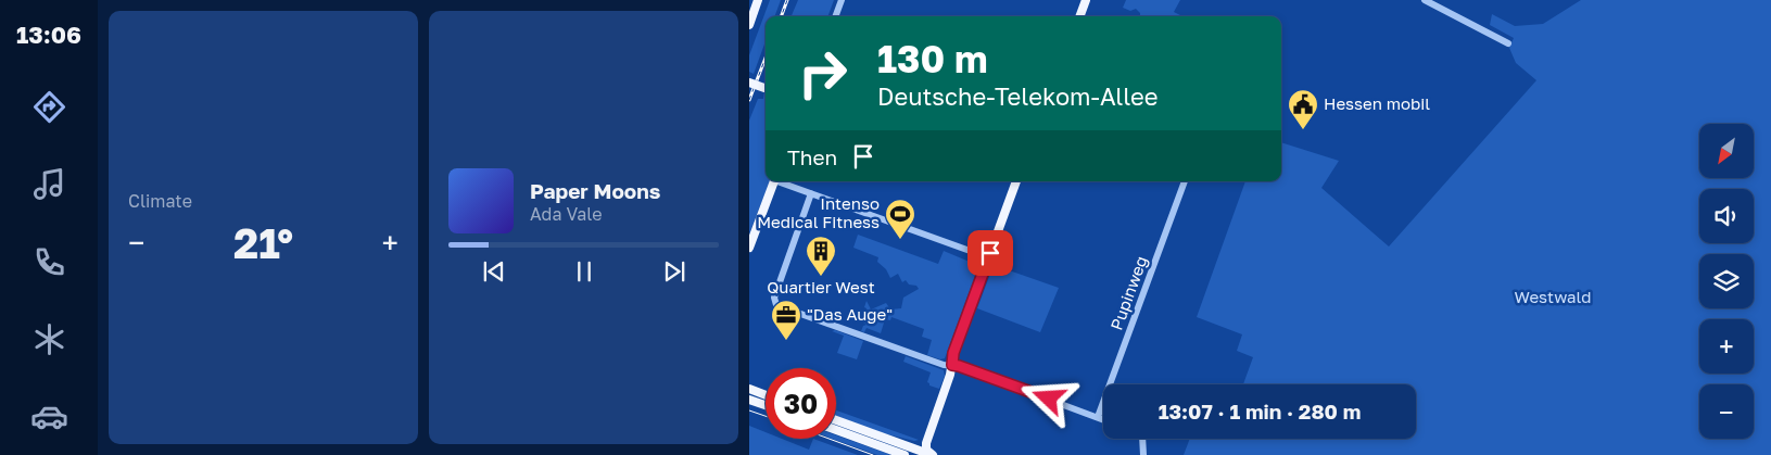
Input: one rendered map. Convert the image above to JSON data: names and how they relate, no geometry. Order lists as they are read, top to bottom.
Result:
{
  "streets": {
    "street": ["Pupinweg"]
  },
  "parks": ["Westwald"],
  "places": {
    "public building": ["Hessen mobil"],
    "sports": ["Intenso Medical Fitness"],
    "building": ["Quartier West"],
    "office": ["\"Das Auge\""]
  },
  "north": "bottom left",
  "page": {
    "tabs": "13:06",
    "tile": "Climate",
    "turn": ["130 m", "Deutsche-Telekom-Allee"],
    "map_buttons": ["+", "−"],
    "then": "Then",
    "song": ["Paper Moons", "Ada Vale"],
    "heat": ["−", "21°", "+"],
    "limit": "30",
    "trip": "13:07 · 1 min · 280 m"
  }
}
